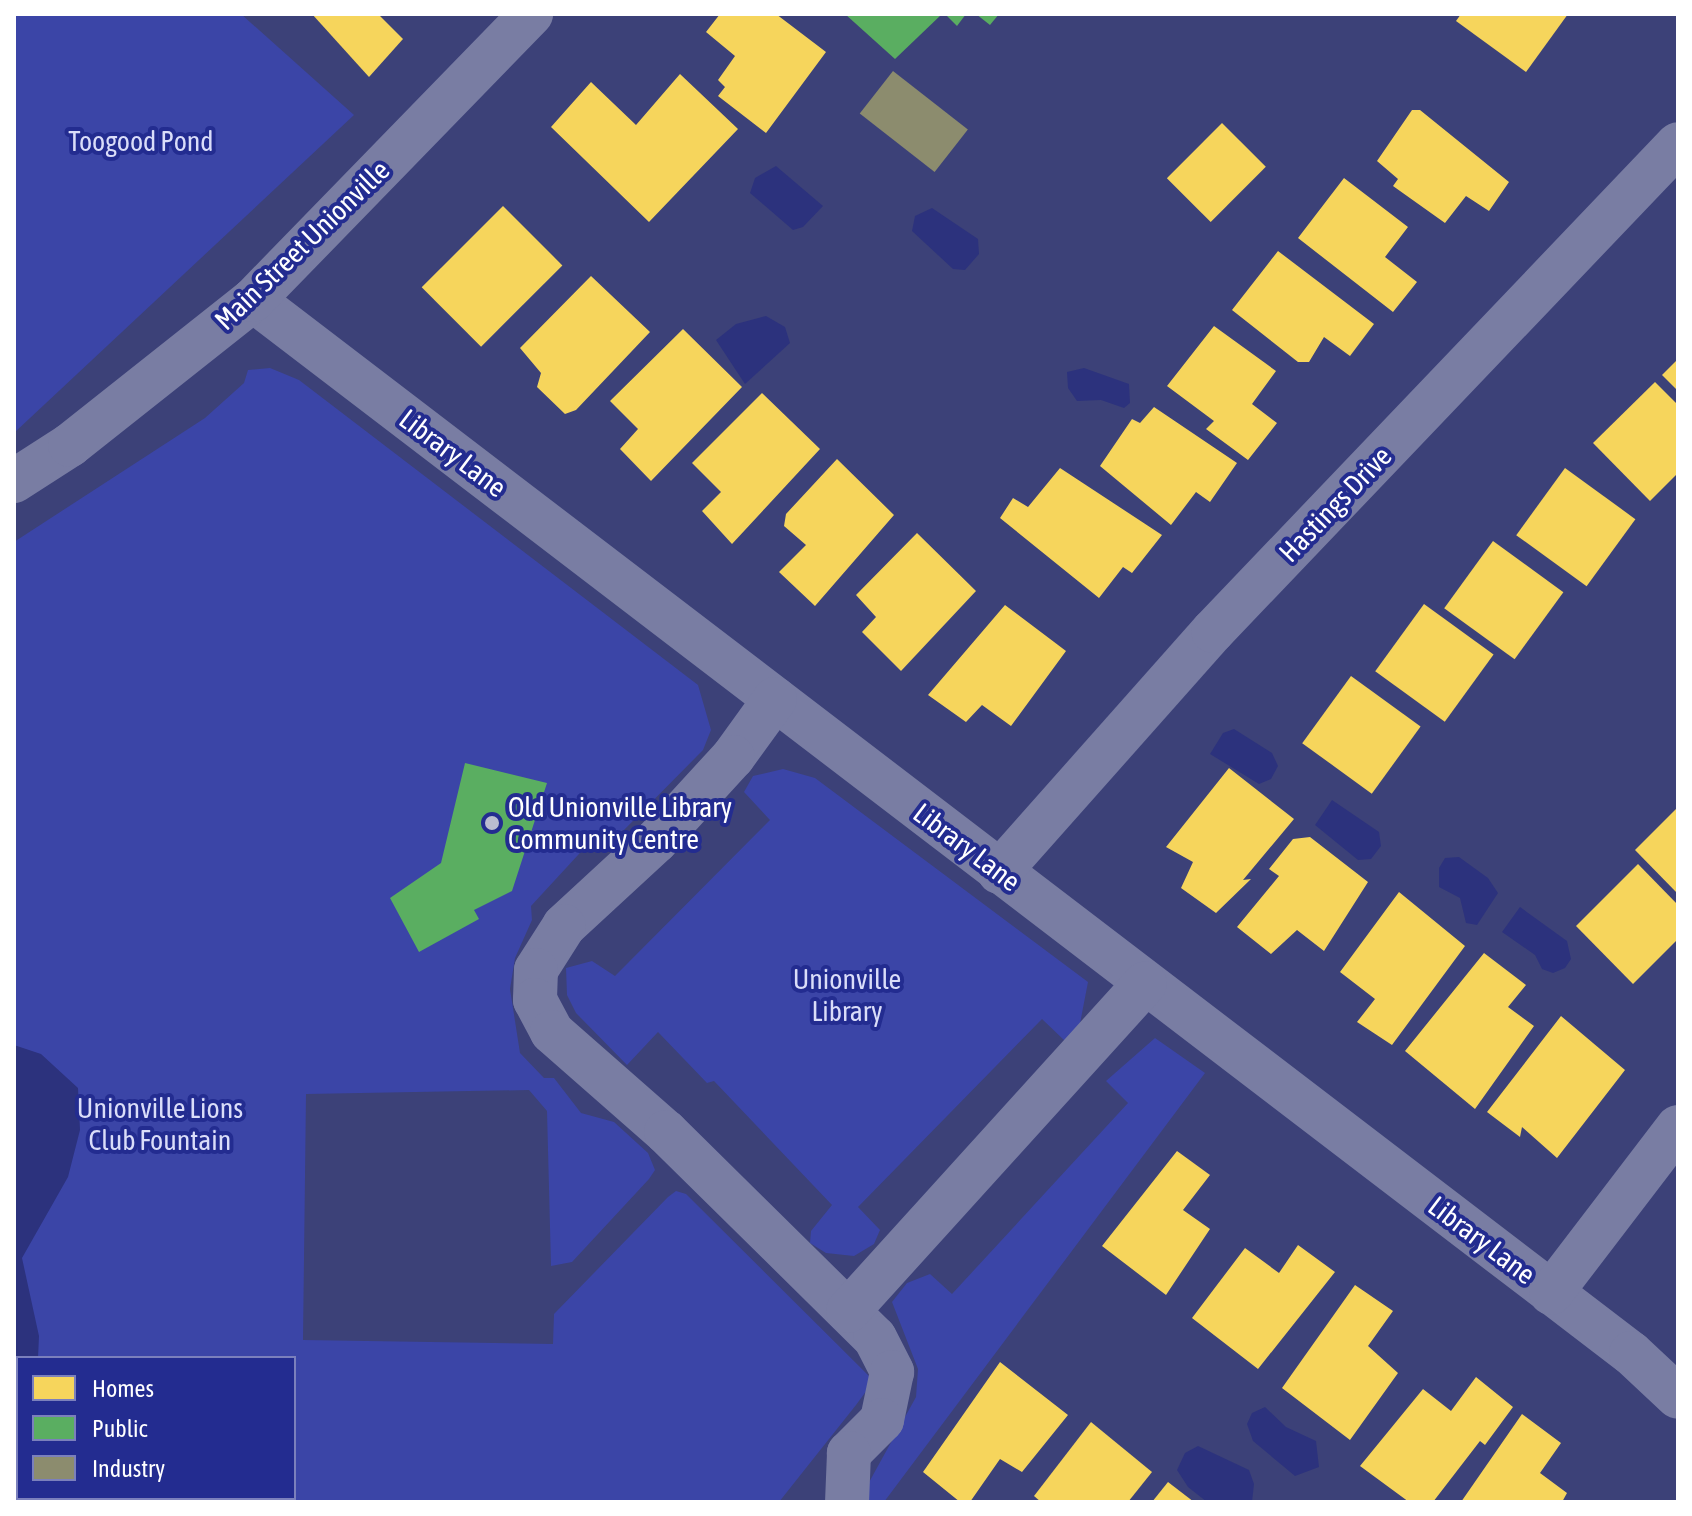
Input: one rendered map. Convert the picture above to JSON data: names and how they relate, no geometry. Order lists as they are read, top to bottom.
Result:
{
  "streets": {
    "street": ["Main Street Unionville", "Library Lane", "Hastings Drive"]
  },
  "crossings": [
    ["Main Street Unionville", "Library Lane"],
    ["Library Lane", "Hastings Drive"]
  ],
  "parks": ["Toogood Pond", "Unionville Library", "Unionville Lions Club Fountain"],
  "places": ["Old Unionville Library Community Centre"],
  "legend": ["Homes", "Public", "Industry"]
}
